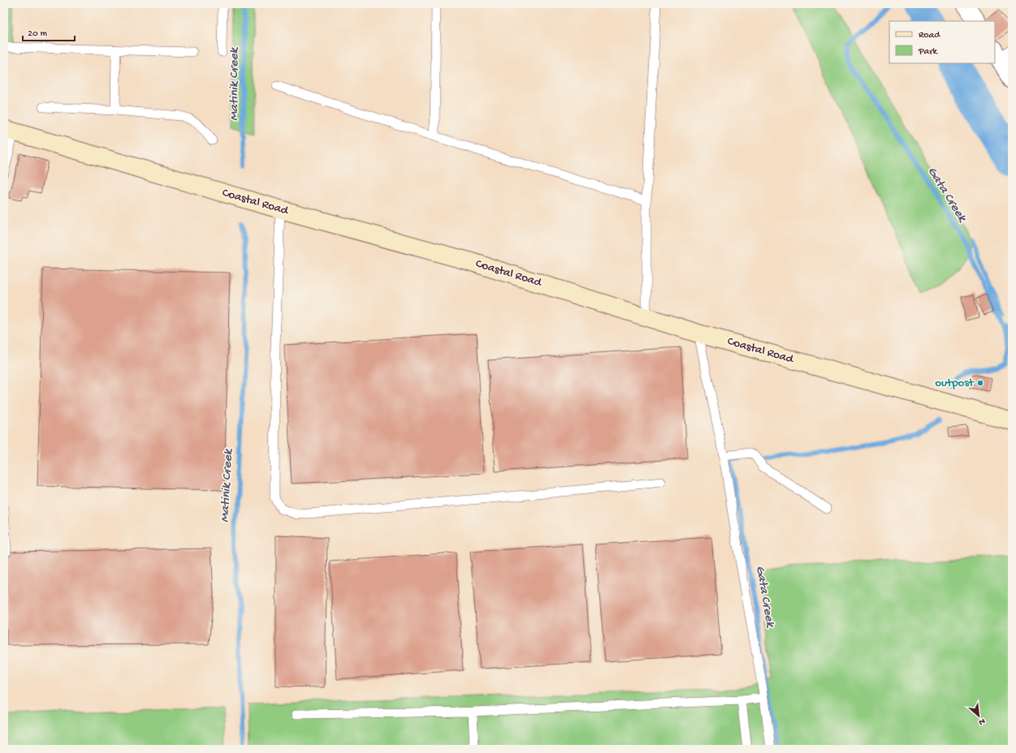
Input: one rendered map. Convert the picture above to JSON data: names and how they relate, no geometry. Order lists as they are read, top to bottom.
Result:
{
  "streets": {
    "main road": ["Coastal Road"]
  },
  "water": ["Matinik Creek", "Gata Creek"],
  "places": ["outpost"],
  "legend": ["Road", "Park"],
  "scale_bar": "20 m",
  "north": "bottom right"
}
